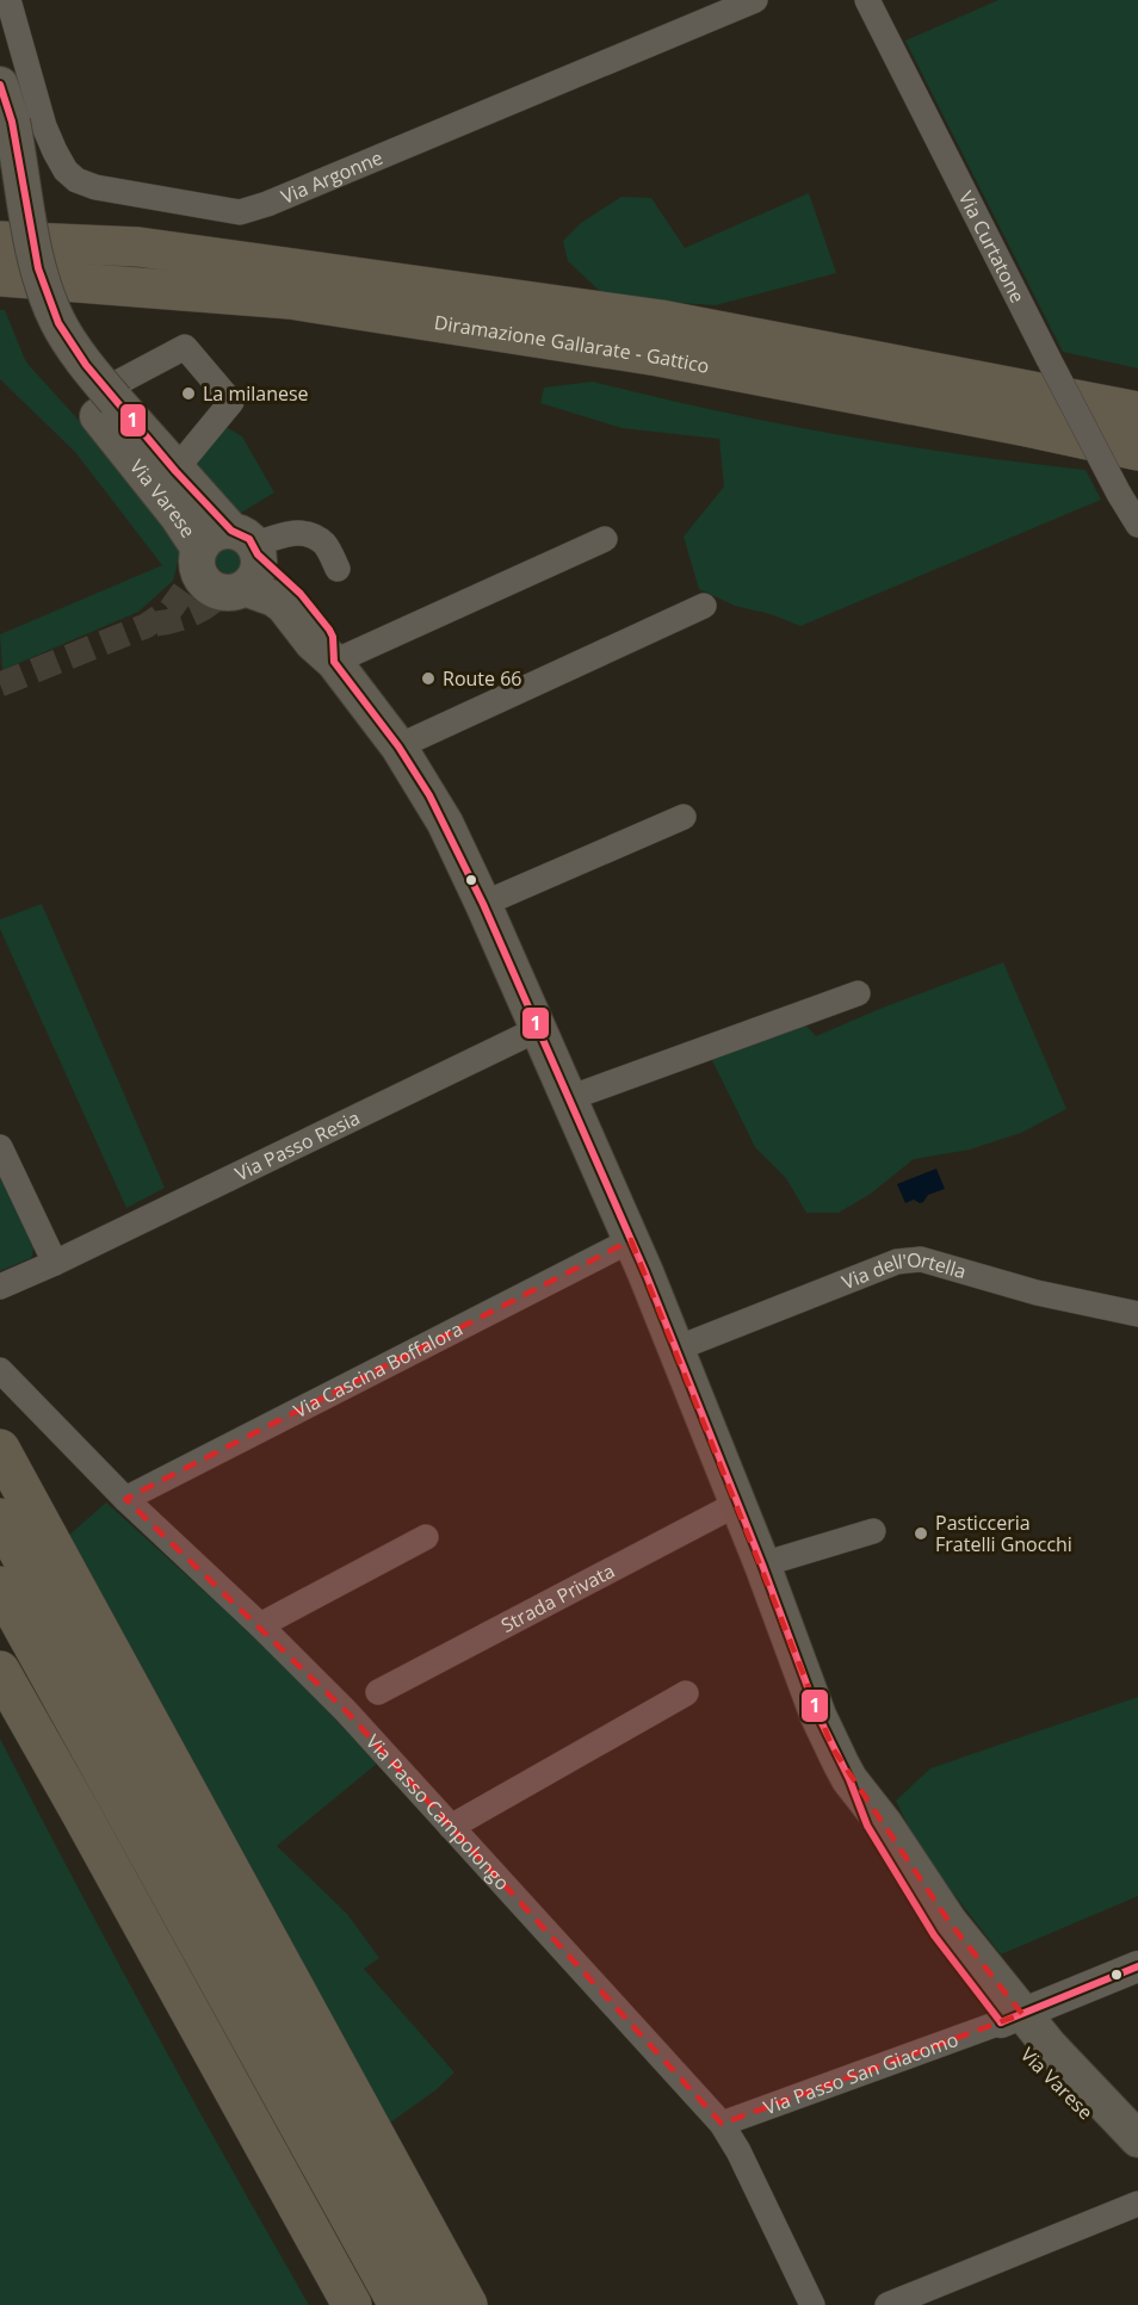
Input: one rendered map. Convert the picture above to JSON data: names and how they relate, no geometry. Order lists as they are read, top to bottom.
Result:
{
  "streets": {
    "highway": ["Diramazione Gallarate - Gattico"],
    "main road": ["Via Varese"],
    "street": [
      "Via Argonne",
      "Via Curtatone",
      "Via Passo Resia",
      "Via dell'Ortella",
      "Via Cascina Boffalora",
      "Strada Privata",
      "Via Passo Campolongo",
      "Via Passo San Giacomo"
    ]
  },
  "crossings": [
    ["Via Varese", "Via Passo Resia"],
    ["Via Varese", "Via dell'Ortella"],
    ["Via Varese", "Via Cascina Boffalora"],
    ["Via Varese", "Strada Privata"],
    ["Via Varese", "Via Passo San Giacomo"],
    ["Via Cascina Boffalora", "Via Passo Campolongo"],
    ["Via Passo Campolongo", "Via Passo San Giacomo"]
  ],
  "places": ["La milanese", "Route 66", "Pasticceria Fratelli Gnocchi"],
  "lines": ["transit line 1"]
}
